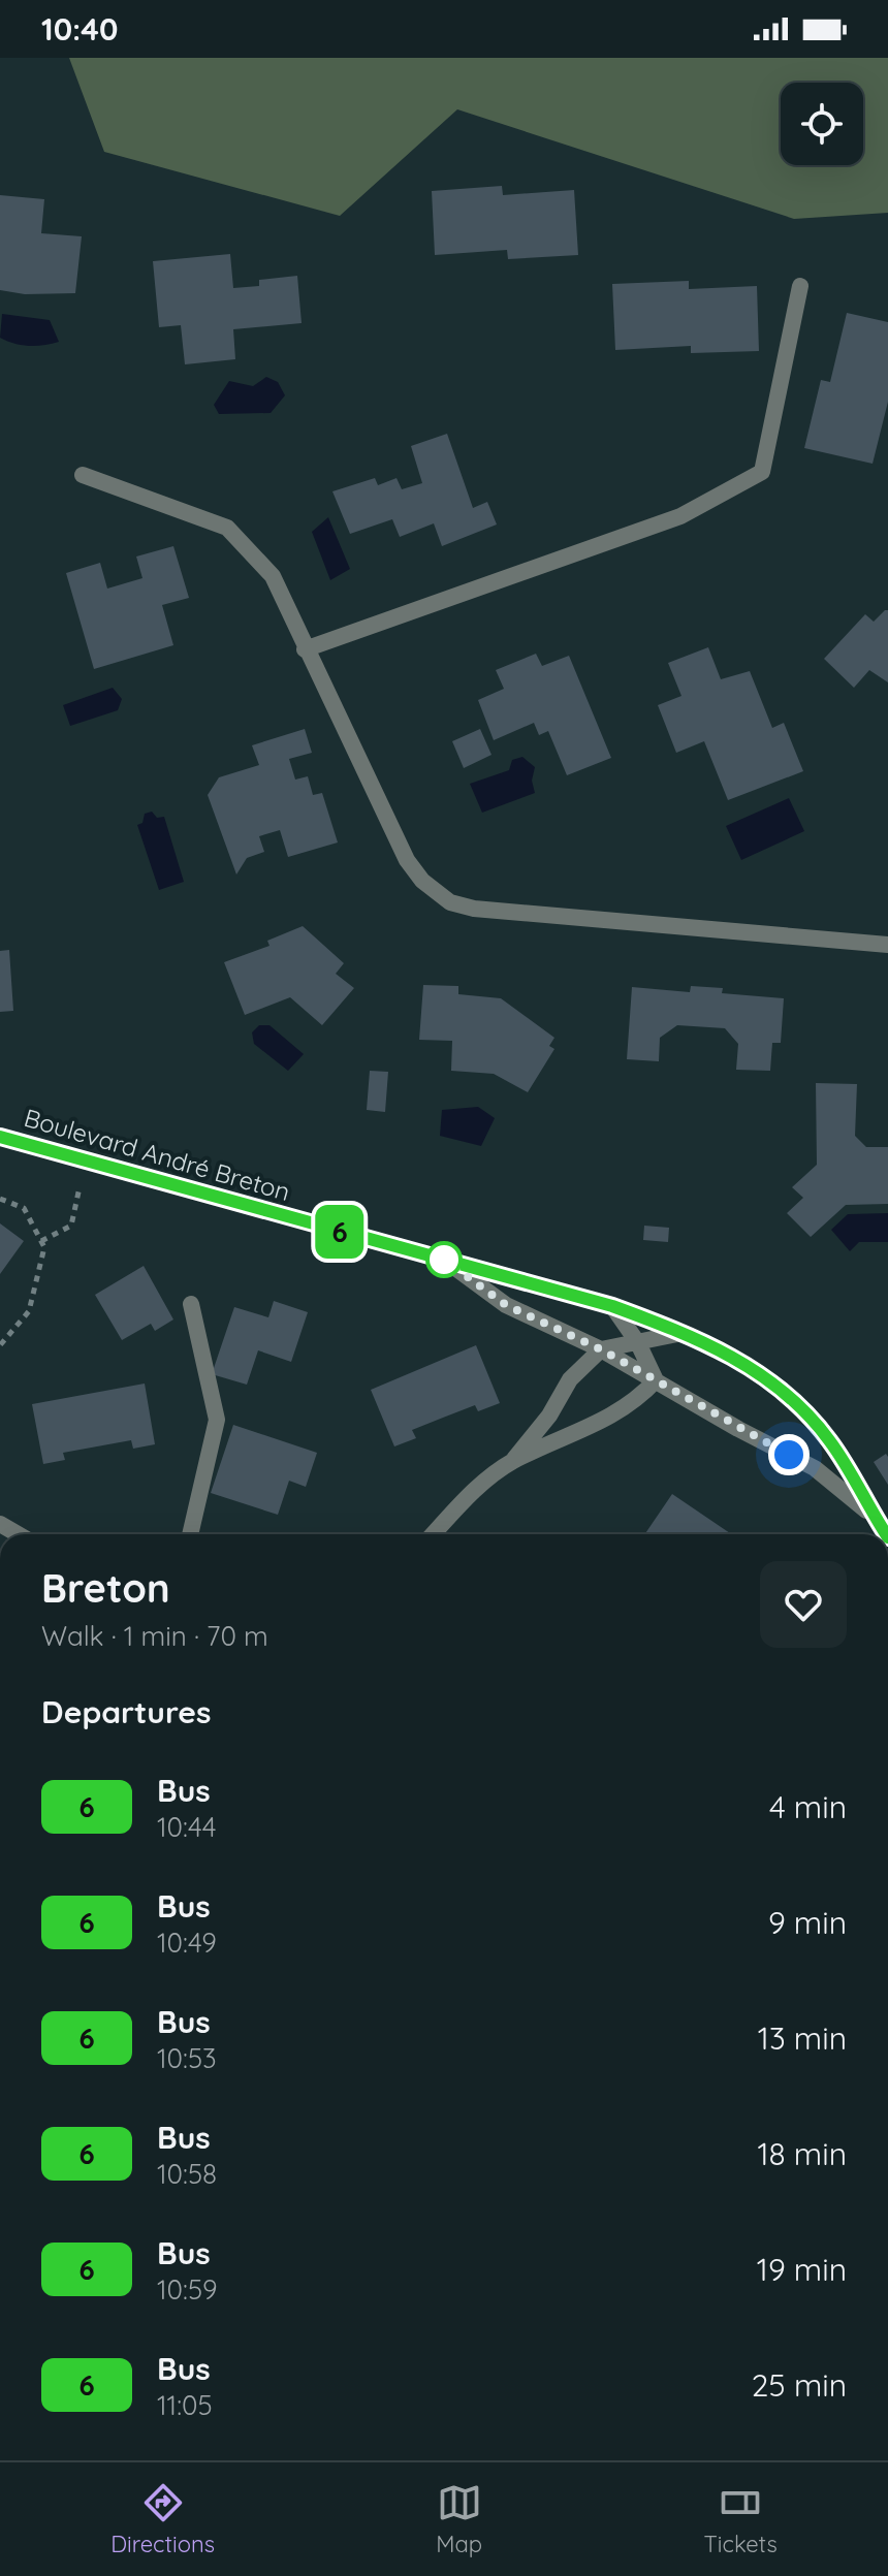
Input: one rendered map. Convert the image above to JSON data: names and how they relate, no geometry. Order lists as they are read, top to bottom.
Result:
{
  "streets": {
    "street": ["Boulevard André Breton"]
  },
  "lines": ["bus line 6"],
  "page": {
    "status": "10:40",
    "on_map": "6",
    "heading": [
      ["Breton", "Walk · 1 min · 70 m"],
      "Departures"
    ],
    "list": [
      {
        "mark": "6",
        "name": "Bus",
        "note": "10:44",
        "value": "4 min"
      },
      {
        "mark": "6",
        "name": "Bus",
        "note": "10:49",
        "value": "9 min"
      },
      {
        "mark": "6",
        "name": "Bus",
        "note": "10:53",
        "value": "13 min"
      },
      {
        "mark": "6",
        "name": "Bus",
        "note": "10:58",
        "value": "18 min"
      },
      {
        "mark": "6",
        "name": "Bus",
        "note": "10:59",
        "value": "19 min"
      },
      {
        "mark": "6",
        "name": "Bus",
        "note": "11:05",
        "value": "25 min"
      }
    ],
    "tabs": ["Directions", "Map", "Tickets"]
  }
}
